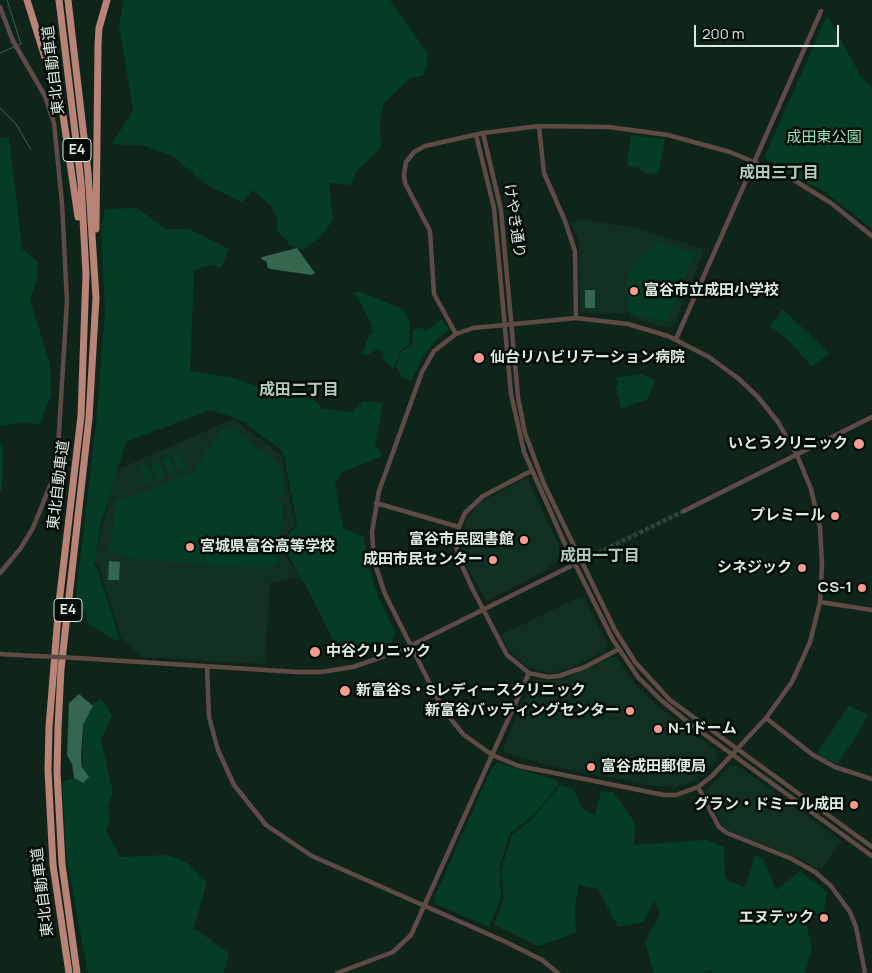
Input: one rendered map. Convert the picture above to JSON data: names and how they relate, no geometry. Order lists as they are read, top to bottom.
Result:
{
  "streets": {
    "highway": ["東北自動車道", "E4"],
    "street": ["けやき通り"]
  },
  "districts": ["成田三丁目", "成田二丁目", "成田一丁目"],
  "parks": ["成田東公園"],
  "places": [
    "富谷市立成田小学校",
    "仙台リハビリテーション病院",
    "いとうクリニック",
    "プレミール",
    "富谷市民図書館",
    "宮城県富谷高等学校",
    "成田市民センター",
    "シネジック",
    "CS-1",
    "中谷クリニック",
    "新富谷S・Sレディースクリニック",
    "新富谷バッティングセンター",
    "N-1ドーム",
    "富谷成田郵便局",
    "グラン・ドミール成田",
    "エヌテック"
  ],
  "scale_bar": "200 m"
}
